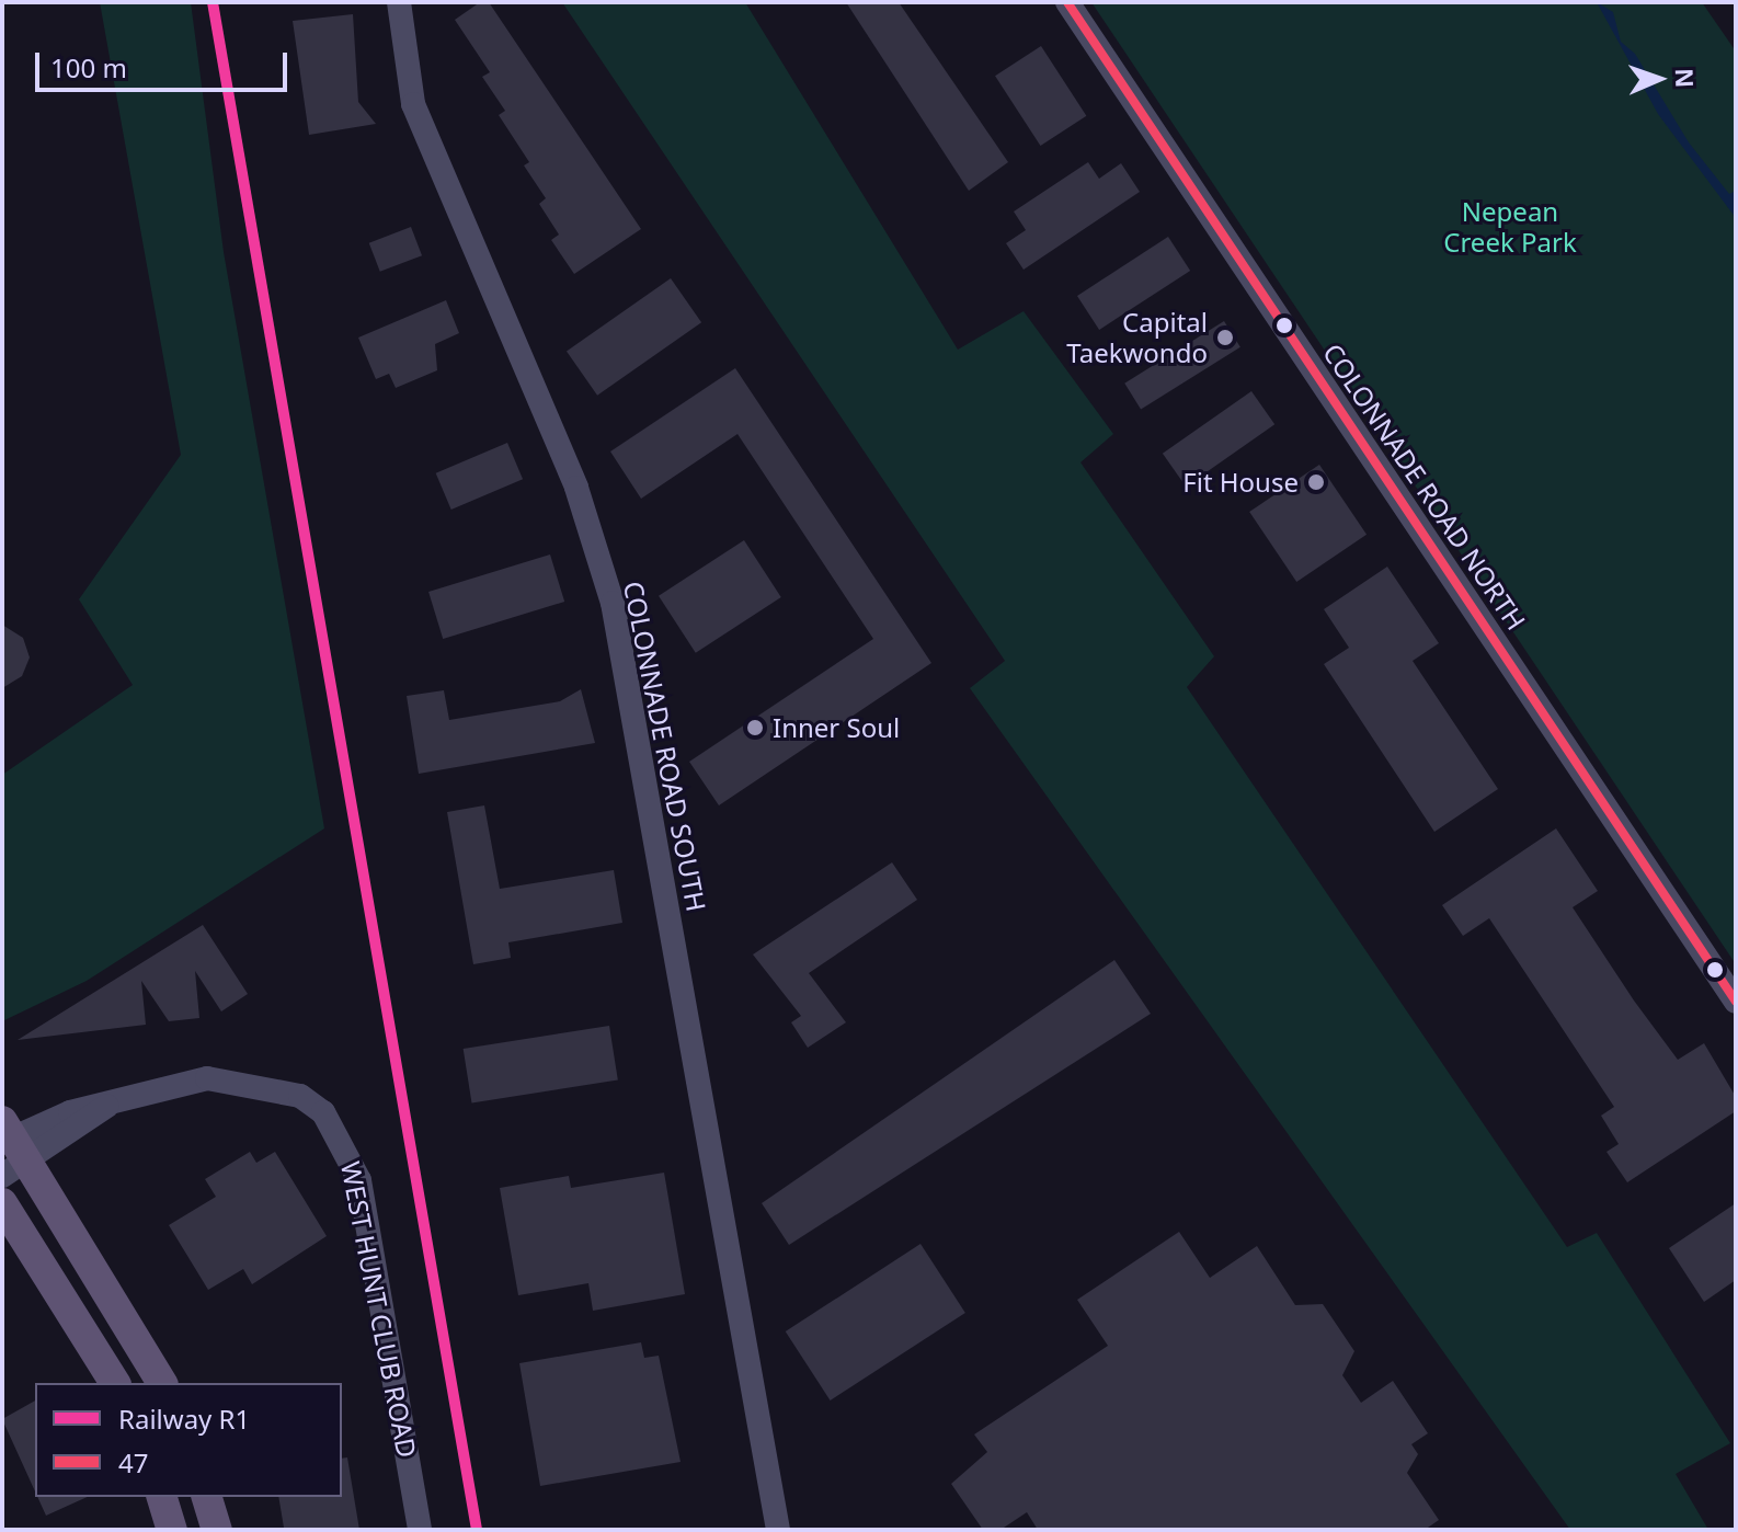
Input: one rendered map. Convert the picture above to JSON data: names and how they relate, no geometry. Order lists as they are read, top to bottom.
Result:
{
  "streets": {
    "main road": ["WEST HUNT CLUB ROAD"],
    "street": ["COLONNADE ROAD NORTH", "COLONNADE ROAD SOUTH"]
  },
  "parks": ["Nepean Creek Park"],
  "places": ["Capital Taekwondo", "Fit House", "Inner Soul"],
  "lines": ["rail line R1", "transit line 47"],
  "legend": ["Railway R1", "47"],
  "scale_bar": "100 m",
  "north": "right"
}
